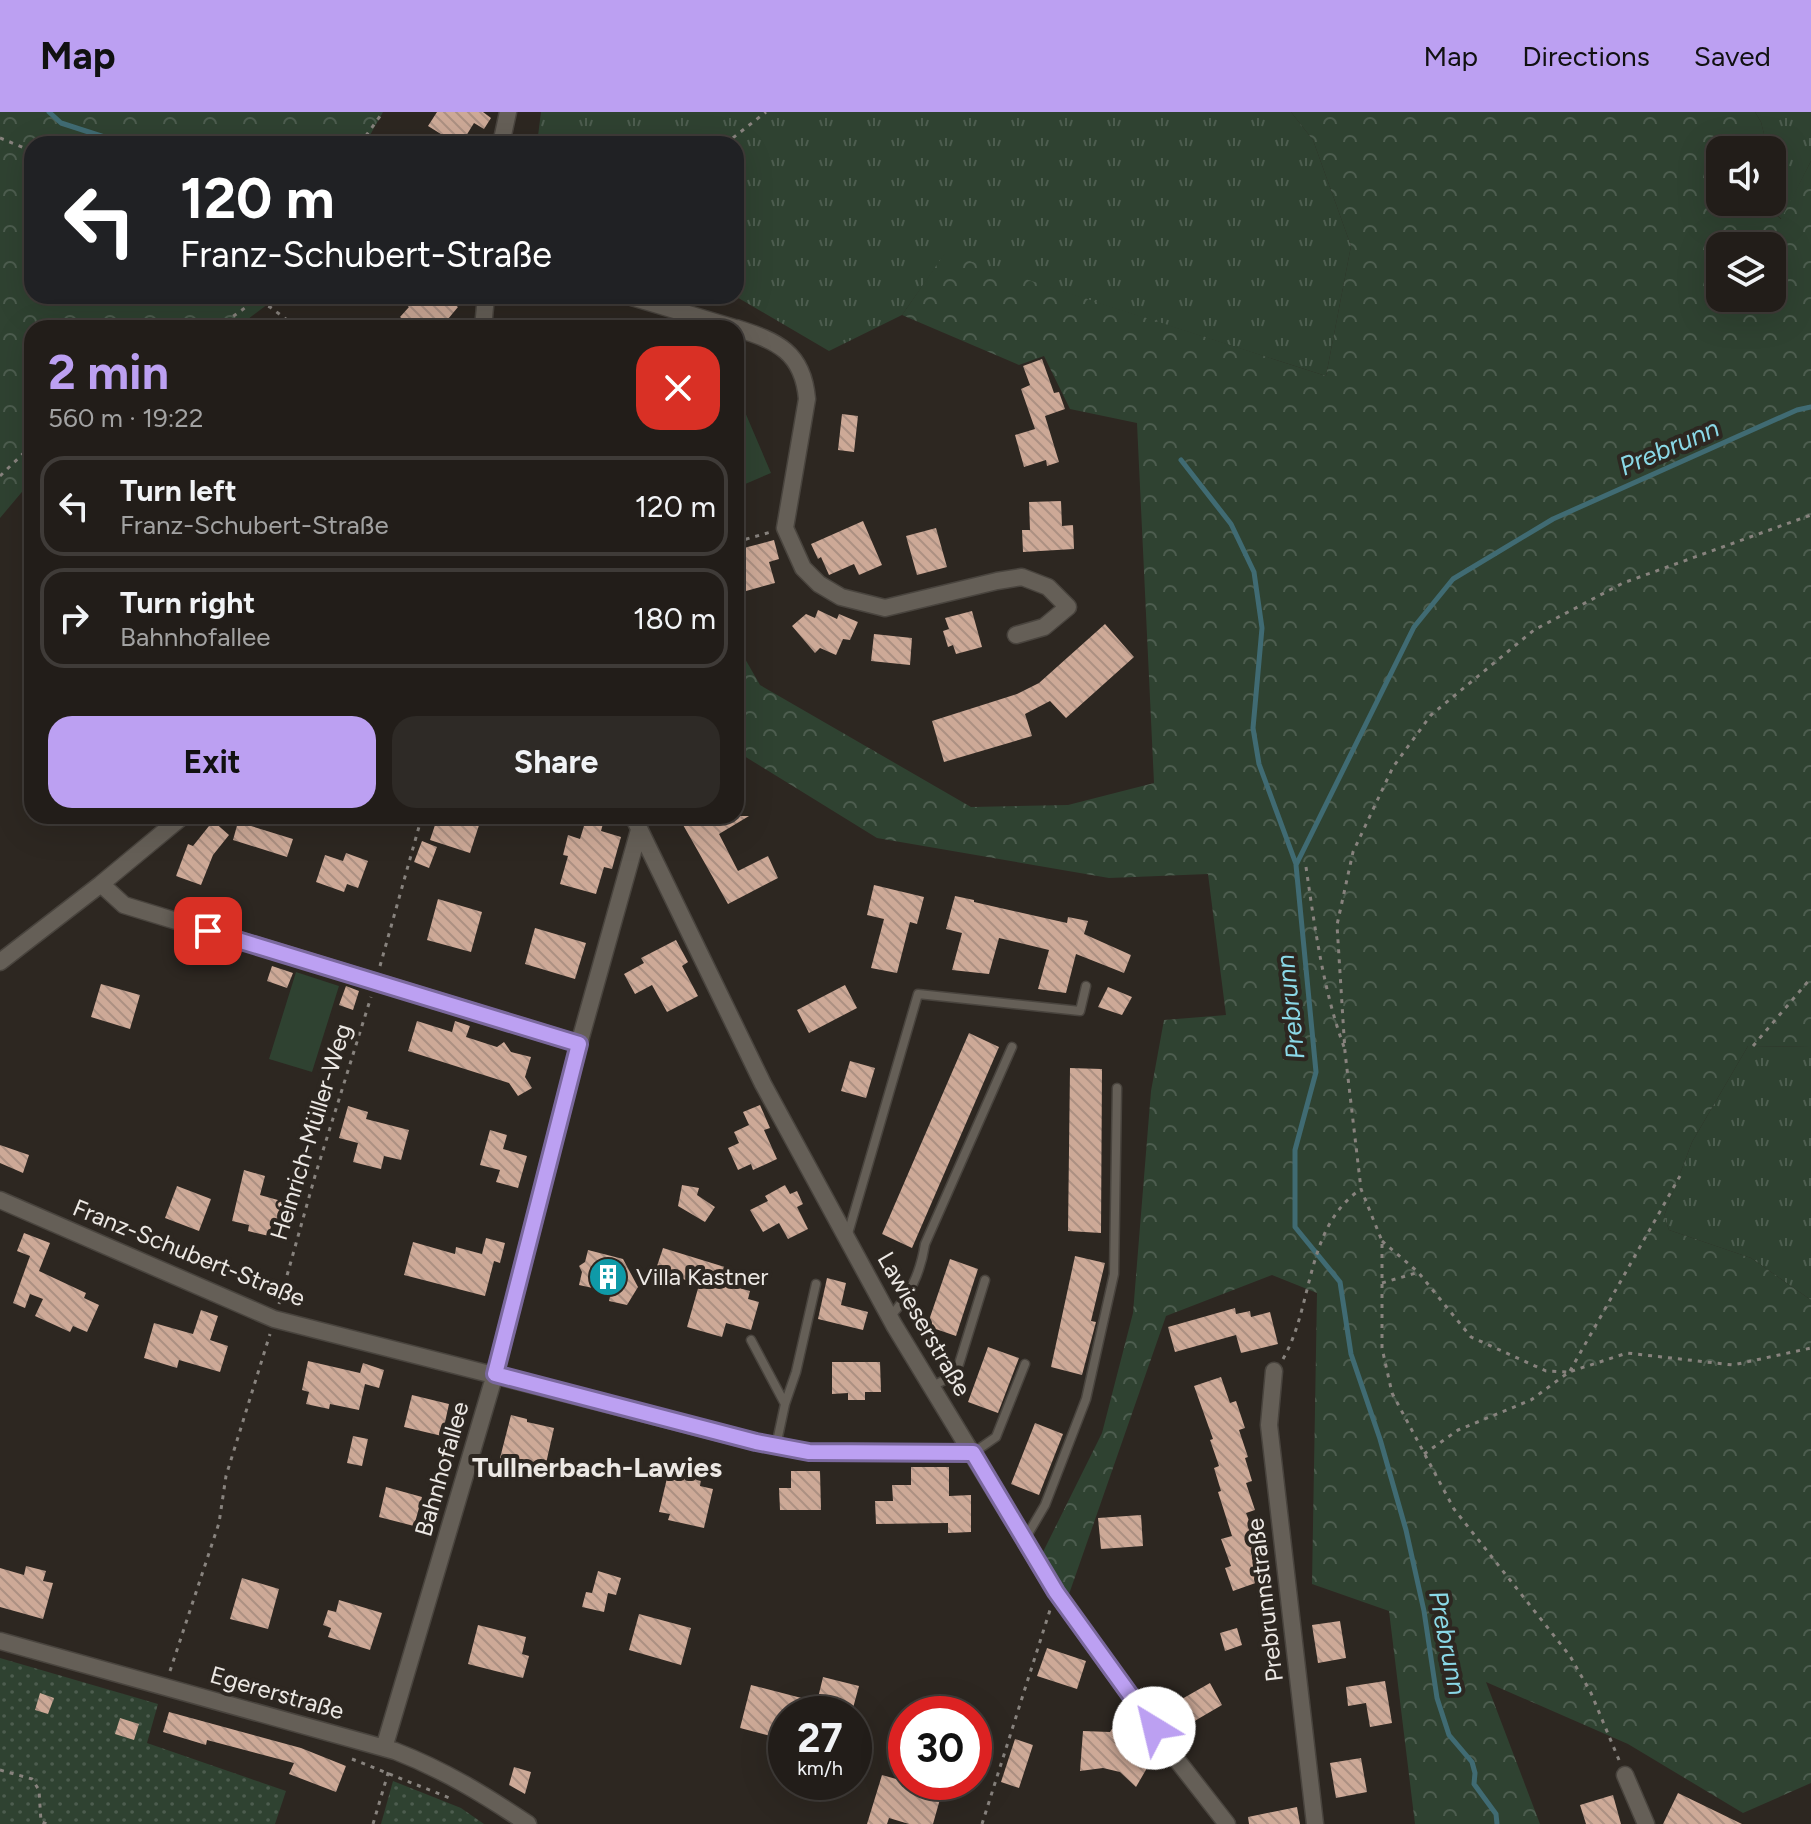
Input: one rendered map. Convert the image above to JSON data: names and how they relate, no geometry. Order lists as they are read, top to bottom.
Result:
{
  "streets": {
    "street": [
      "Franz-Schubert-Straße",
      "Lawieserstraße",
      "Bahnhofallee",
      "Prebrunnstraße",
      "Egererstraße"
    ],
    "path": ["Heinrich-Müller-Weg"]
  },
  "crossings": [
    ["Heinrich-Müller-Weg", "Franz-Schubert-Straße"],
    ["Heinrich-Müller-Weg", "Egererstraße"],
    ["Franz-Schubert-Straße", "Lawieserstraße"],
    ["Franz-Schubert-Straße", "Bahnhofallee"],
    ["Bahnhofallee", "Egererstraße"]
  ],
  "districts": ["Tullnerbach-Lawies"],
  "water": ["Prebrunn"],
  "places": {
    "building": ["Villa Kastner"]
  },
  "page": {
    "header": "Map",
    "nav": ["Map", "Directions", "Saved"],
    "turn": ["120 m", "Franz-Schubert-Straße"],
    "heading": ["2 min", "560 m · 19:22"],
    "list": [
      {
        "name": "Turn left",
        "note": "Franz-Schubert-Straße",
        "value": "120 m"
      },
      {
        "name": "Turn right",
        "note": "Bahnhofallee",
        "value": "180 m"
      }
    ],
    "buttons": ["Exit", "Share"],
    "speed": "27 km/h",
    "limit": "30"
  }
}
